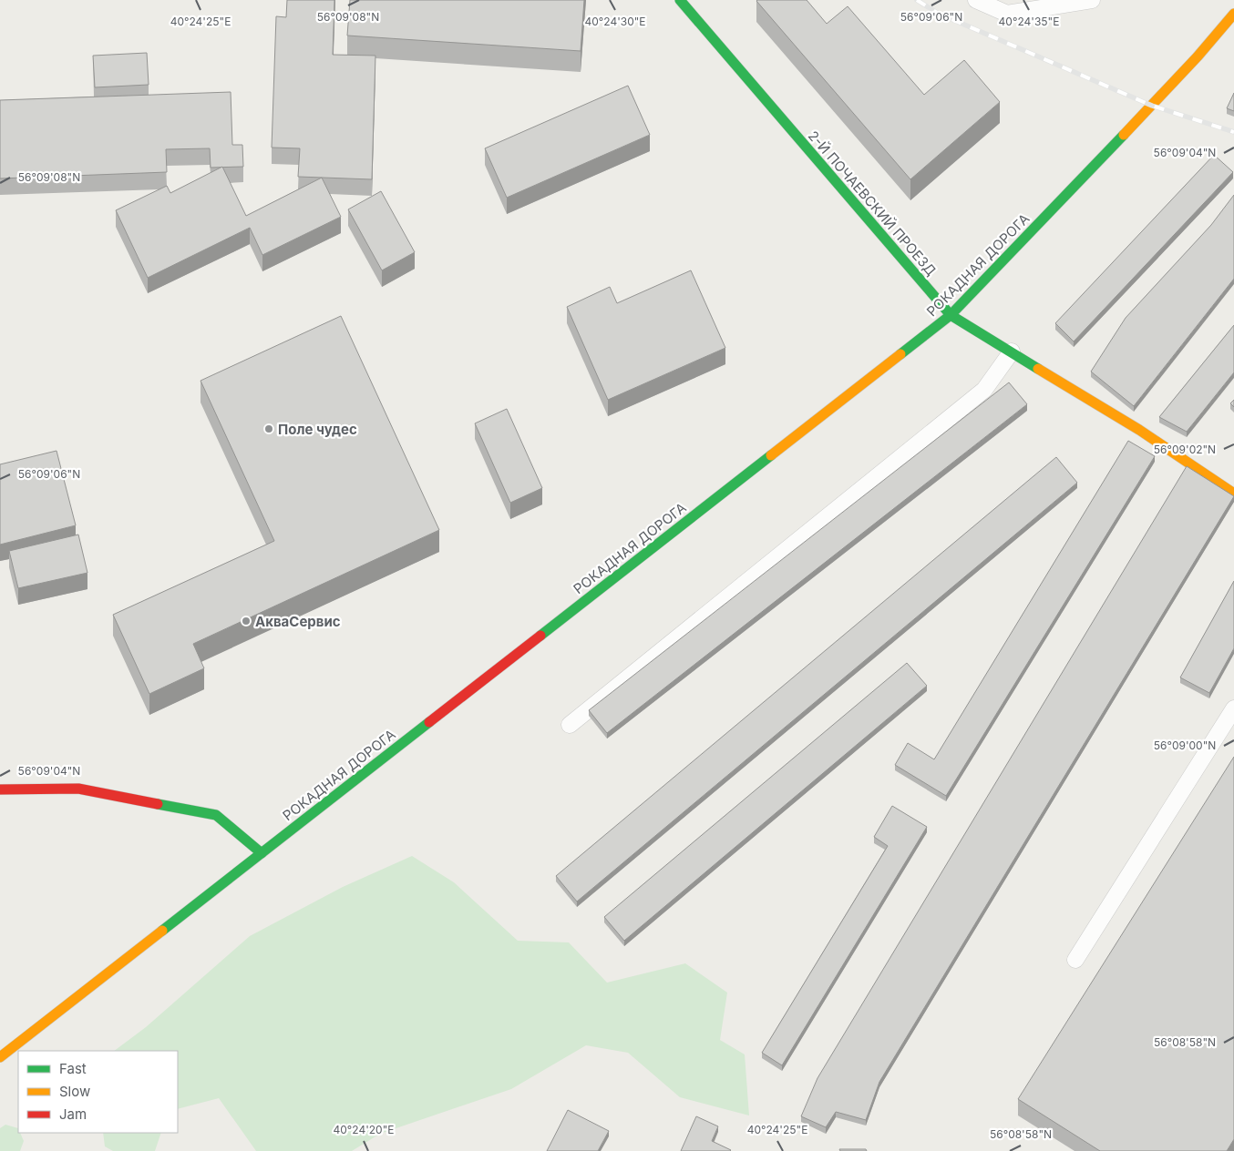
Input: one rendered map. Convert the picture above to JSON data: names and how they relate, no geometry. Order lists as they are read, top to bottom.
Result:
{
  "streets": {
    "main road": ["2-Й ПОЧАЕВСКИЙ ПРОЕЗД", "РОКАДНАЯ ДОРОГА"]
  },
  "crossings": [
    ["2-Й ПОЧАЕВСКИЙ ПРОЕЗД", "РОКАДНАЯ ДОРОГА"]
  ],
  "places": ["Поле чудес", "АкваСервис"],
  "legend": ["Fast", "Slow", "Jam"],
  "coordinates": [
    "56°09'08\"N",
    "56°09'06\"N",
    "40°24'25\"E",
    "40°24'30\"E",
    "40°24'35\"E",
    "56°09'04\"N",
    "56°09'02\"N",
    "56°09'00\"N",
    "56°08'58\"N",
    "40°24'20\"E"
  ]
}
